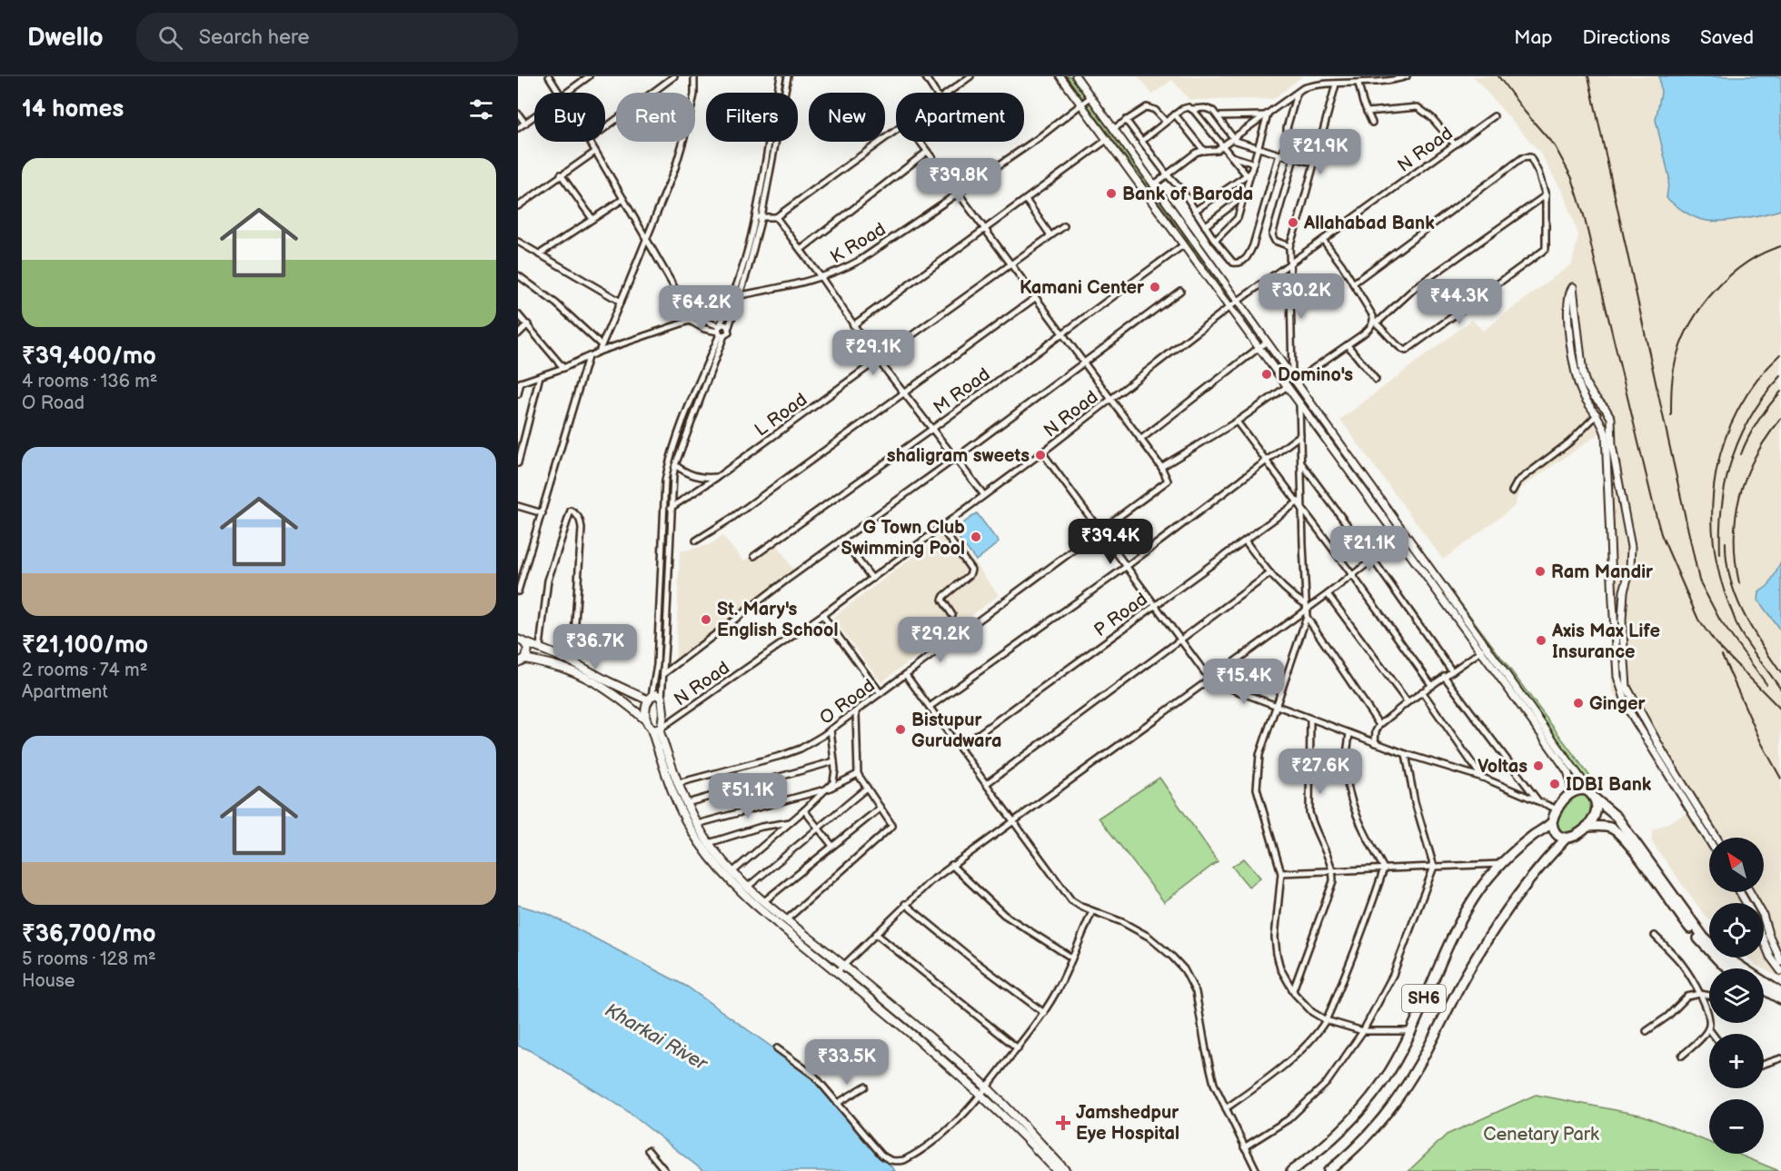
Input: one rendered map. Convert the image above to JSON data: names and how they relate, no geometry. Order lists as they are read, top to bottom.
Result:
{
  "streets": {
    "main road": ["SH6"],
    "street": [
      "N Road",
      "K Road",
      "M Road",
      "L Road",
      "P Road",
      "O Road"
    ]
  },
  "water": ["Kharkai River"],
  "parks": ["Cenetary Park"],
  "places": {
    "other": [
      "Bank of Baroda",
      "Allahabad Bank",
      "Kamani Center",
      "Domino's",
      "shaligram sweets",
      "G Town Club Swimming Pool",
      "Ram Mandir",
      "St. Mary's English School",
      "Axis Max Life Insurance",
      "Ginger",
      "Bistupur Gurudwara",
      "Voltas",
      "IDBI Bank"
    ],
    "health": ["Jamshedpur Eye Hospital"]
  },
  "north": "top left",
  "page": {
    "header": "Dwello",
    "search": "Search here",
    "nav": ["Map", "Directions", "Saved"],
    "heading": "14 homes",
    "chip": [
      "Buy",
      "Rent",
      "Filters",
      "New",
      "Apartment"
    ],
    "price": [
      "₹21.9K",
      "₹39.8K",
      "₹30.2K",
      "₹44.3K",
      "₹64.2K",
      "₹29.1K",
      "₹39.4K",
      "₹21.1K",
      "₹29.2K",
      "₹36.7K",
      "₹15.4K",
      "₹27.6K",
      "₹51.1K",
      "₹33.5K"
    ],
    "list": [
      {
        "name": "₹39,400/mo",
        "note": "4 rooms · 136 m² · O Road"
      },
      {
        "name": "₹21,100/mo",
        "note": "2 rooms · 74 m² · Apartment"
      },
      {
        "name": "₹36,700/mo",
        "note": "5 rooms · 128 m² · House"
      }
    ],
    "map_buttons": ["+", "−"]
  }
}
